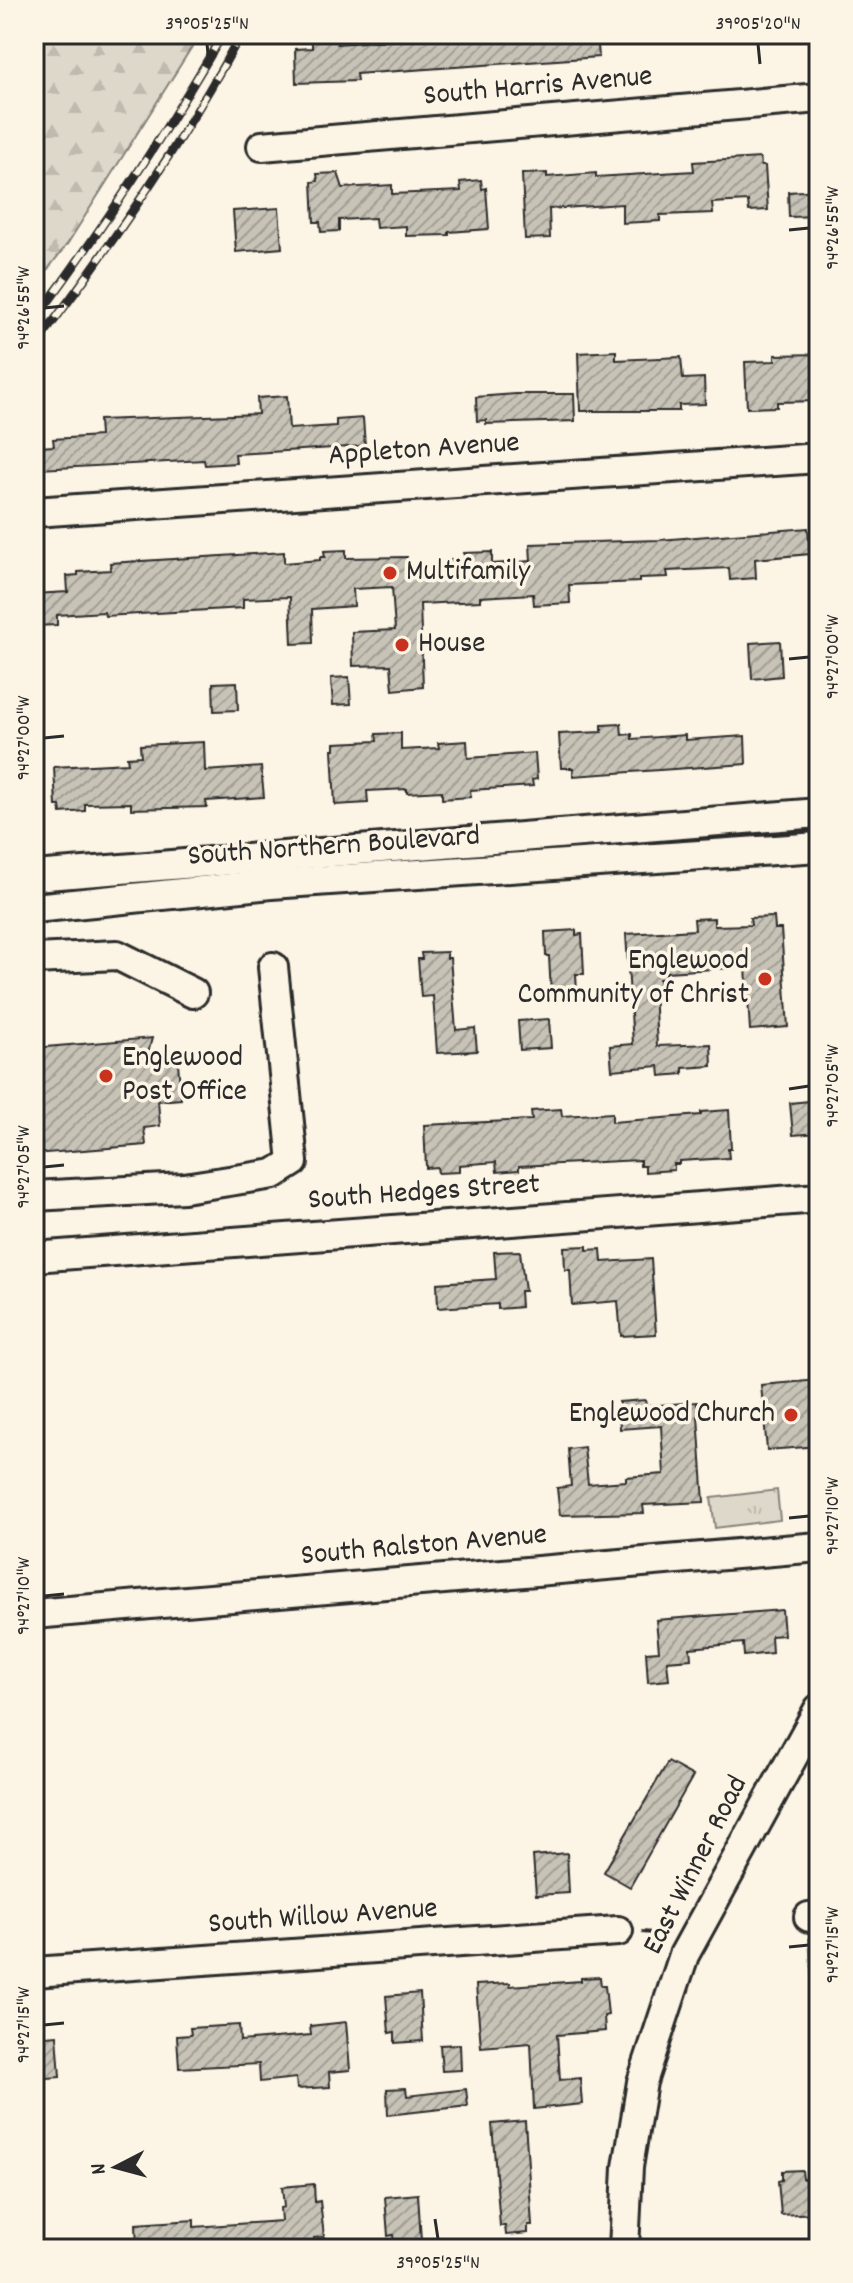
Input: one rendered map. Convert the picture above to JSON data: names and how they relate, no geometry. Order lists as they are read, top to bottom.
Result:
{
  "streets": {
    "street": [
      "South Harris Avenue",
      "Appleton Avenue",
      "South Northern Boulevard",
      "South Hedges Street",
      "South Ralston Avenue",
      "East Winner Road",
      "South Willow Avenue"
    ]
  },
  "places": [
    "Multifamily",
    "House",
    "Englewood Community of Christ",
    "Englewood Post Office",
    "Englewood Church"
  ],
  "north": "left",
  "coordinates": [
    "39°05'25\"N",
    "39°05'20\"N",
    "94°26'55\"W",
    "94°27'00\"W",
    "94°27'05\"W",
    "94°27'10\"W",
    "94°27'15\"W"
  ]
}
